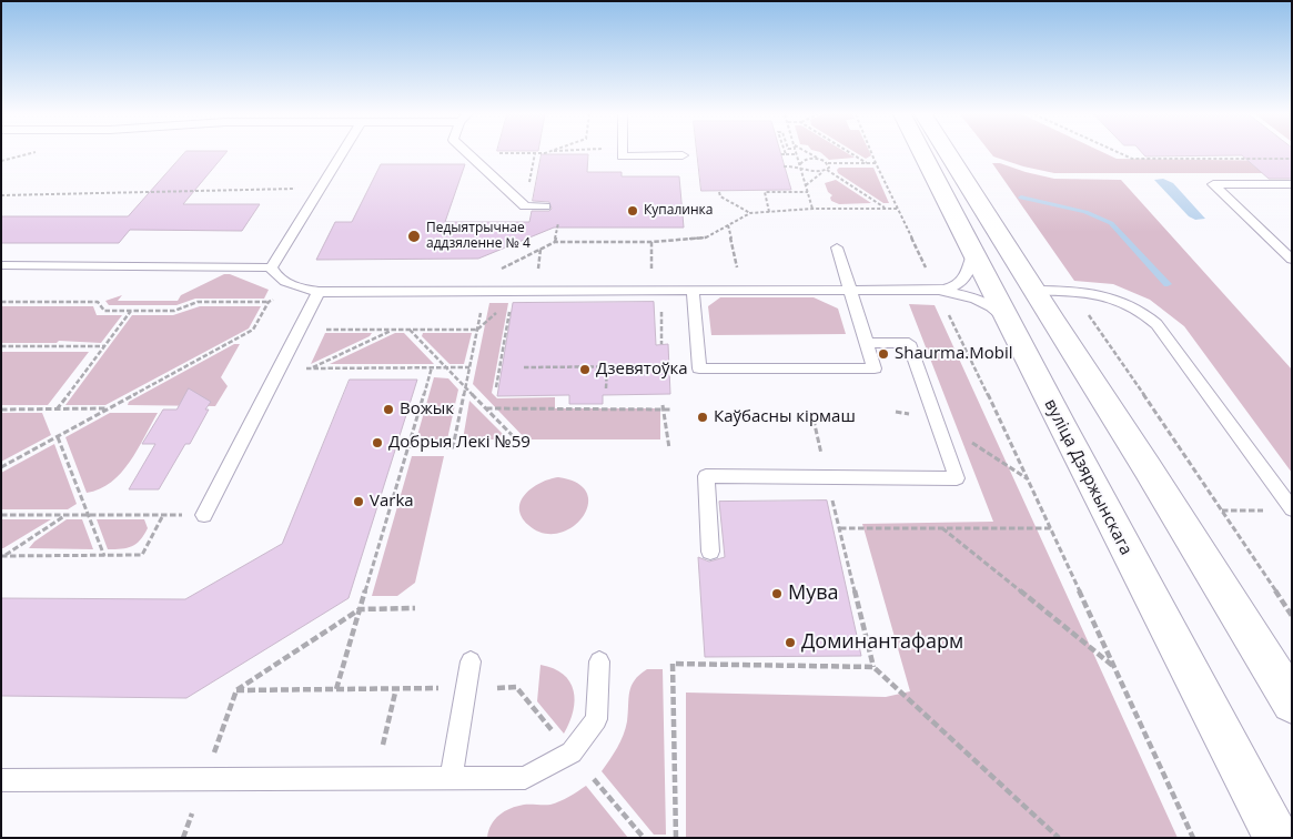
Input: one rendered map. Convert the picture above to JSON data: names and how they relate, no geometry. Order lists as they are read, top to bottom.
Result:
{
  "streets": {
    "main road": ["вуліца Дзяржынскага"]
  },
  "places": [
    "Купалинка",
    "Педыятрычнае аддзяленне № 4",
    "Shaurma.Mobil",
    "Дзевятоўка",
    "Вожык",
    "Каўбасны кірмаш",
    "Добрыя Лекі №59",
    "Varka",
    "Мува",
    "Доминантафарм"
  ]
}
